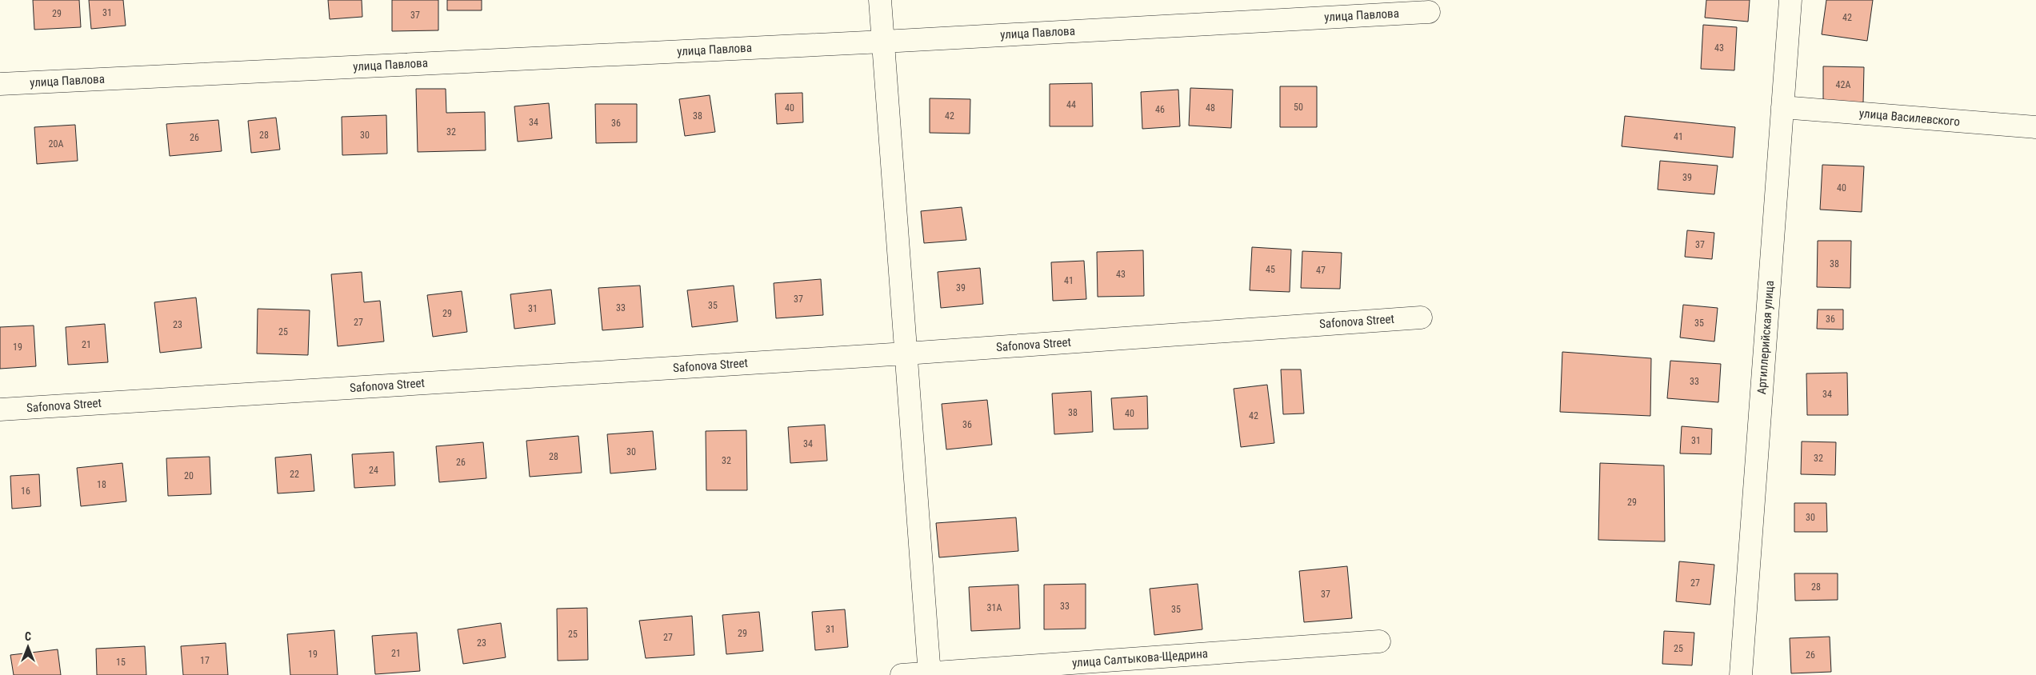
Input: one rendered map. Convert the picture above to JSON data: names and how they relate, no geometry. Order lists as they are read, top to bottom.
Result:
{
  "streets": {
    "street": [
      "улица Павлова",
      "улица Василевского",
      "Safonova Street",
      "Артиллерийская улица",
      "улица Салтыкова-Щедрина"
    ]
  },
  "crossings": [
    ["улица Василевского", "Артиллерийская улица"]
  ],
  "house_numbers": [
    "31",
    "29",
    "37",
    "42",
    "43",
    "42А",
    "44",
    "50",
    "40",
    "48",
    "46",
    "38",
    "42",
    "34",
    "36",
    "32",
    "28",
    "30",
    "41",
    "26",
    "20А",
    "39",
    "40",
    "37",
    "38",
    "45",
    "47",
    "43",
    "41",
    "39",
    "37",
    "35",
    "33",
    "31",
    "29",
    "36",
    "27",
    "35",
    "23",
    "25",
    "21",
    "19",
    "33",
    "34",
    "38",
    "40",
    "42",
    "36",
    "31",
    "34",
    "30",
    "28",
    "32",
    "32",
    "26",
    "24",
    "22",
    "20",
    "18",
    "16",
    "29",
    "30",
    "27",
    "28",
    "37",
    "33",
    "31А",
    "35",
    "31",
    "29",
    "25",
    "27",
    "23",
    "25",
    "21",
    "19",
    "26",
    "17",
    "15"
  ],
  "north": "top"
}
